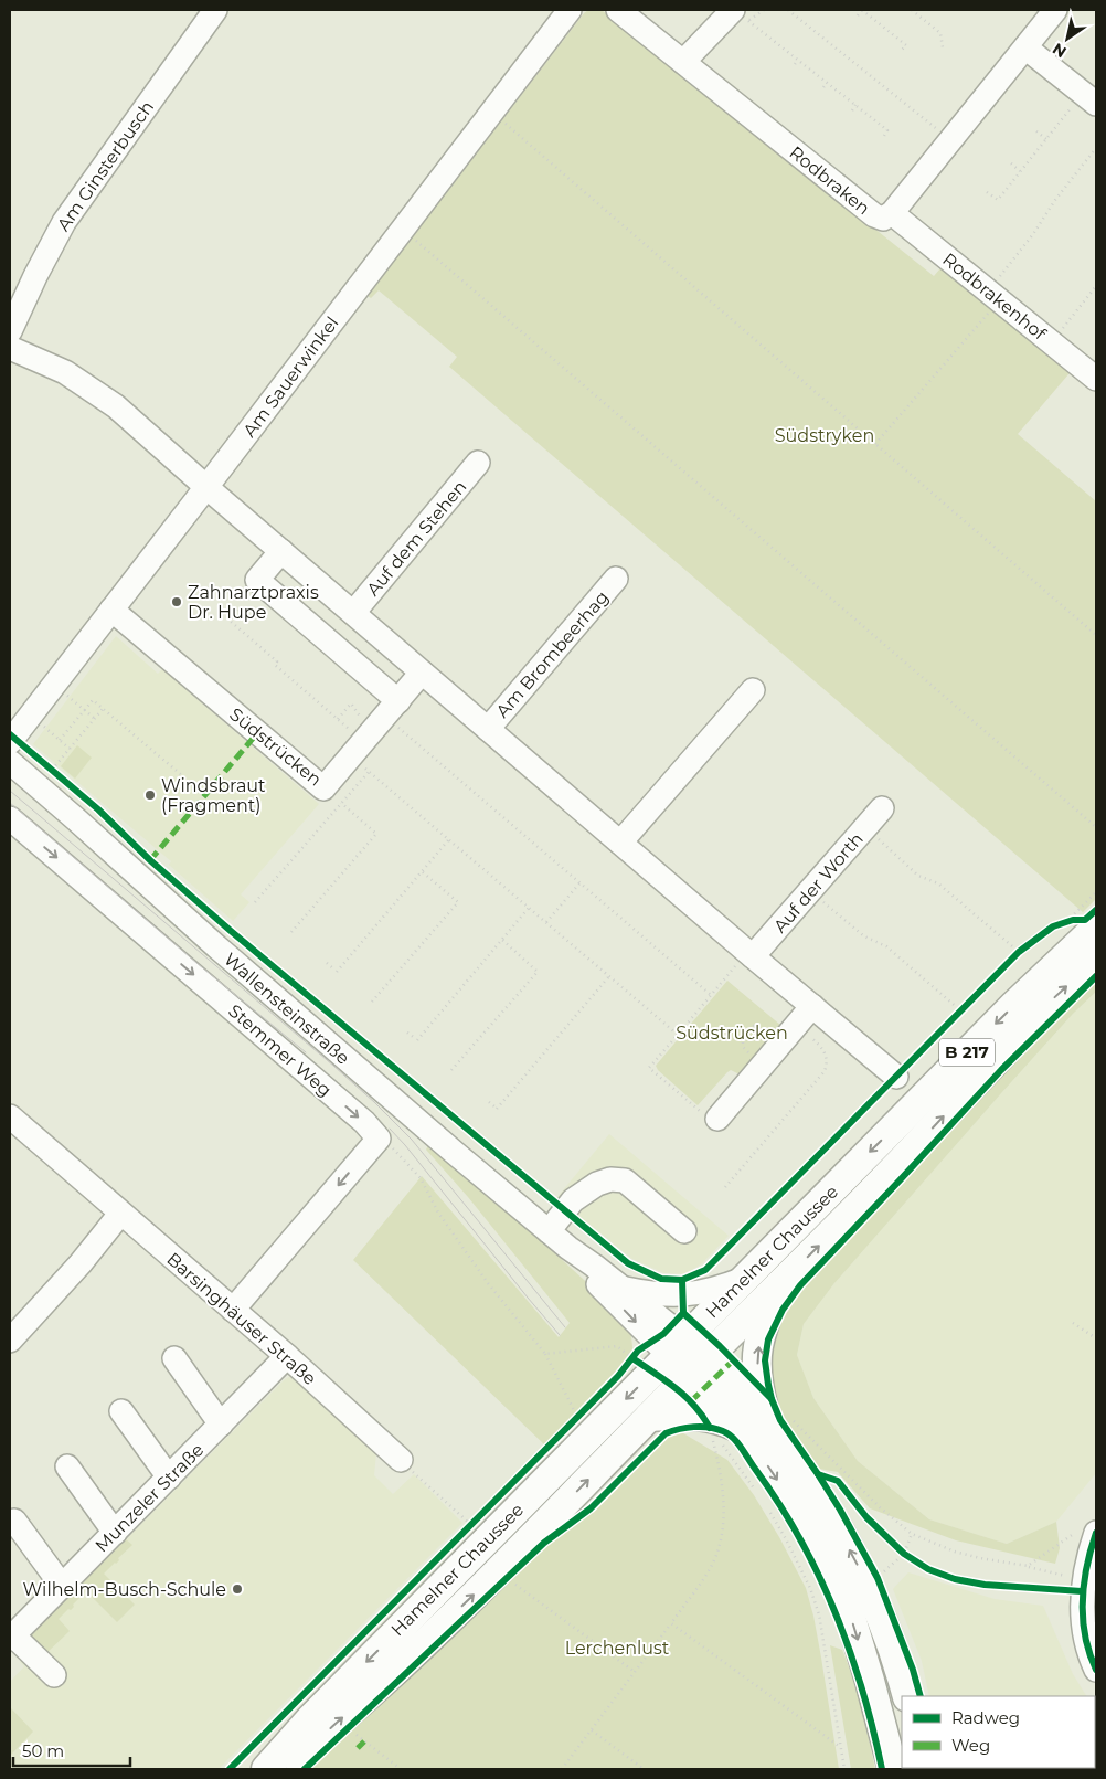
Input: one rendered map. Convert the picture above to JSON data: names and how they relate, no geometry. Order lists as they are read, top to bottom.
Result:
{
  "streets": {
    "main road": ["B 217", "Hamelner Chaussee"],
    "street": [
      "Am Ginsterbusch",
      "Rodbraken",
      "Rodbrakenhof",
      "Am Sauerwinkel",
      "Auf dem Stehen",
      "Am Brombeerhag",
      "Südstrücken",
      "Auf der Worth",
      "Wallensteinstraße",
      "Stemmer Weg",
      "Barsinghäuser Straße",
      "Munzeler Straße"
    ]
  },
  "crossings": [
    ["Rodbraken", "Rodbrakenhof"],
    ["Am Sauerwinkel", "Südstrücken"],
    ["Wallensteinstraße", "Hamelner Chaussee"],
    ["Barsinghäuser Straße", "Munzeler Straße"]
  ],
  "one_way": ["Stemmer Weg"],
  "parks": ["Südstryken", "Südstrücken", "Lerchenlust"],
  "places": ["Zahnarztpraxis Dr. Hupe", "Windsbraut (Fragment)", "Wilhelm-Busch-Schule"],
  "legend": ["Radweg", "Weg"],
  "scale_bar": "50 m",
  "north": "bottom left"
}
